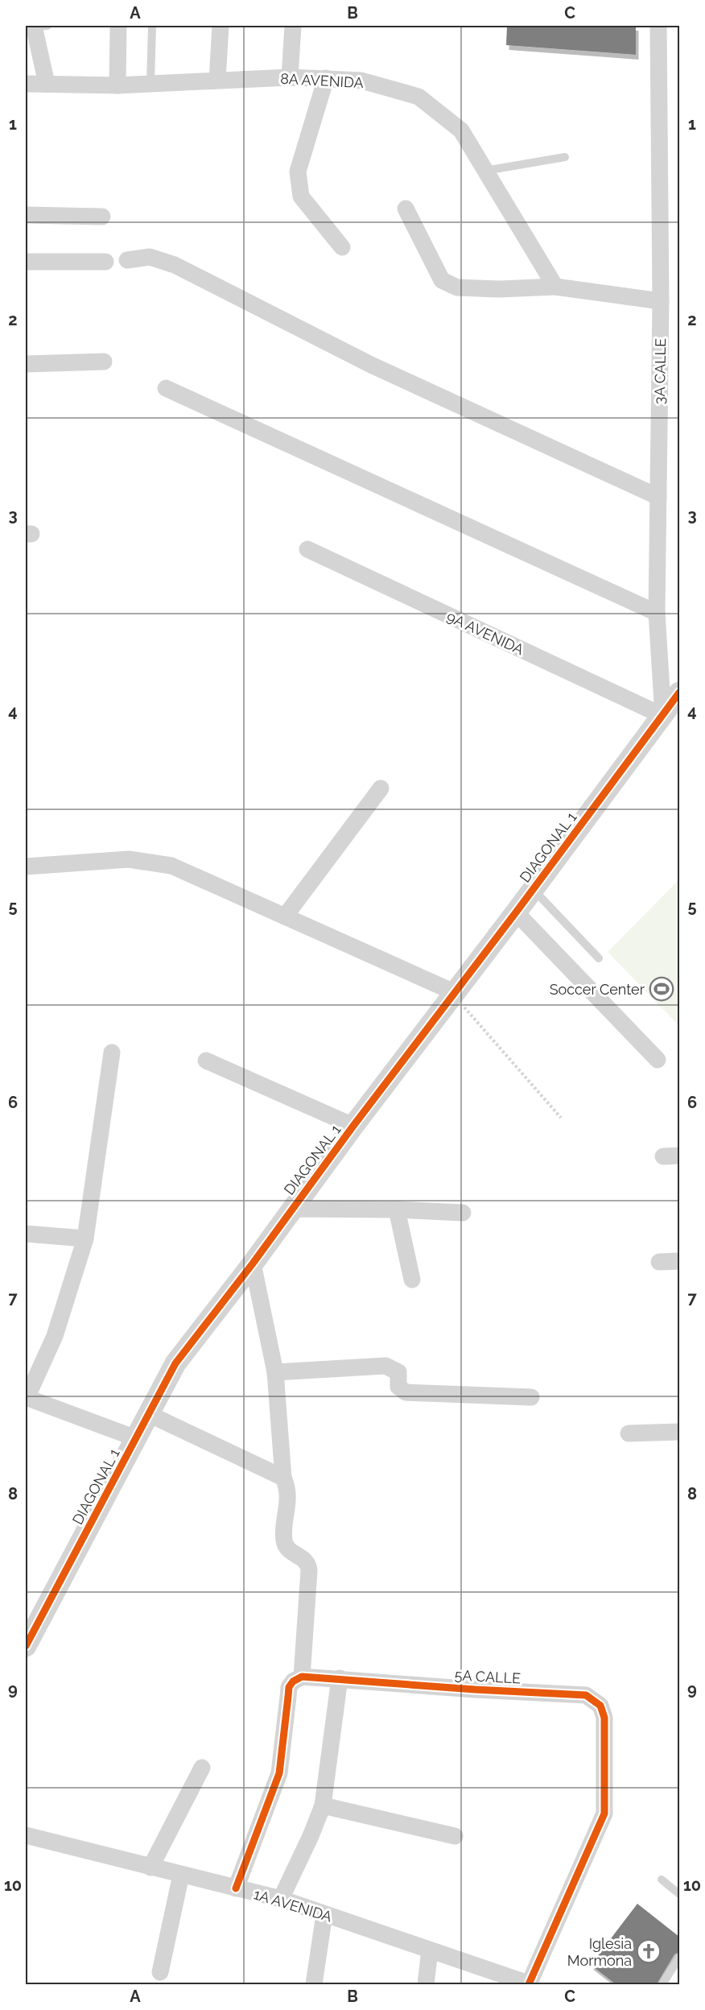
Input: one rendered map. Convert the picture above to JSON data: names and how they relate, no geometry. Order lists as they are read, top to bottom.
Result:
{
  "streets": {
    "street": [
      "8A AVENIDA",
      "3A CALLE",
      "9A AVENIDA",
      "DIAGONAL 1",
      "5A CALLE",
      "1A AVENIDA"
    ]
  },
  "crossings": [
    ["3A CALLE", "9A AVENIDA"],
    ["3A CALLE", "DIAGONAL 1"],
    ["9A AVENIDA", "DIAGONAL 1"],
    ["5A CALLE", "1A AVENIDA"]
  ],
  "places": {
    "sports": ["Soccer Center"],
    "church": ["Iglesia Mormona"]
  },
  "grid": {
    "columns": ["A", "B", "C"],
    "rows": [
      "1",
      "2",
      "3",
      "4",
      "5",
      "6",
      "7",
      "8",
      "9",
      "10"
    ]
  }
}
